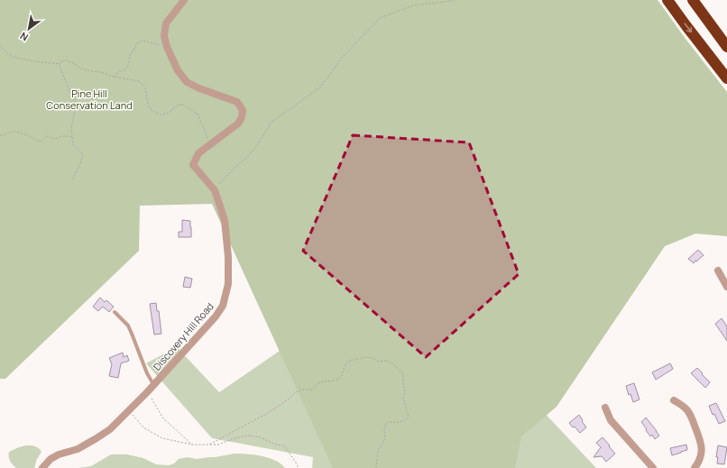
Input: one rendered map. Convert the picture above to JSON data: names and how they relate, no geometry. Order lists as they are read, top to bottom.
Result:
{
  "streets": {
    "street": ["Discovery Hill Road"]
  },
  "parks": ["Pine Hill Conservation Land"],
  "north": "bottom left"
}
